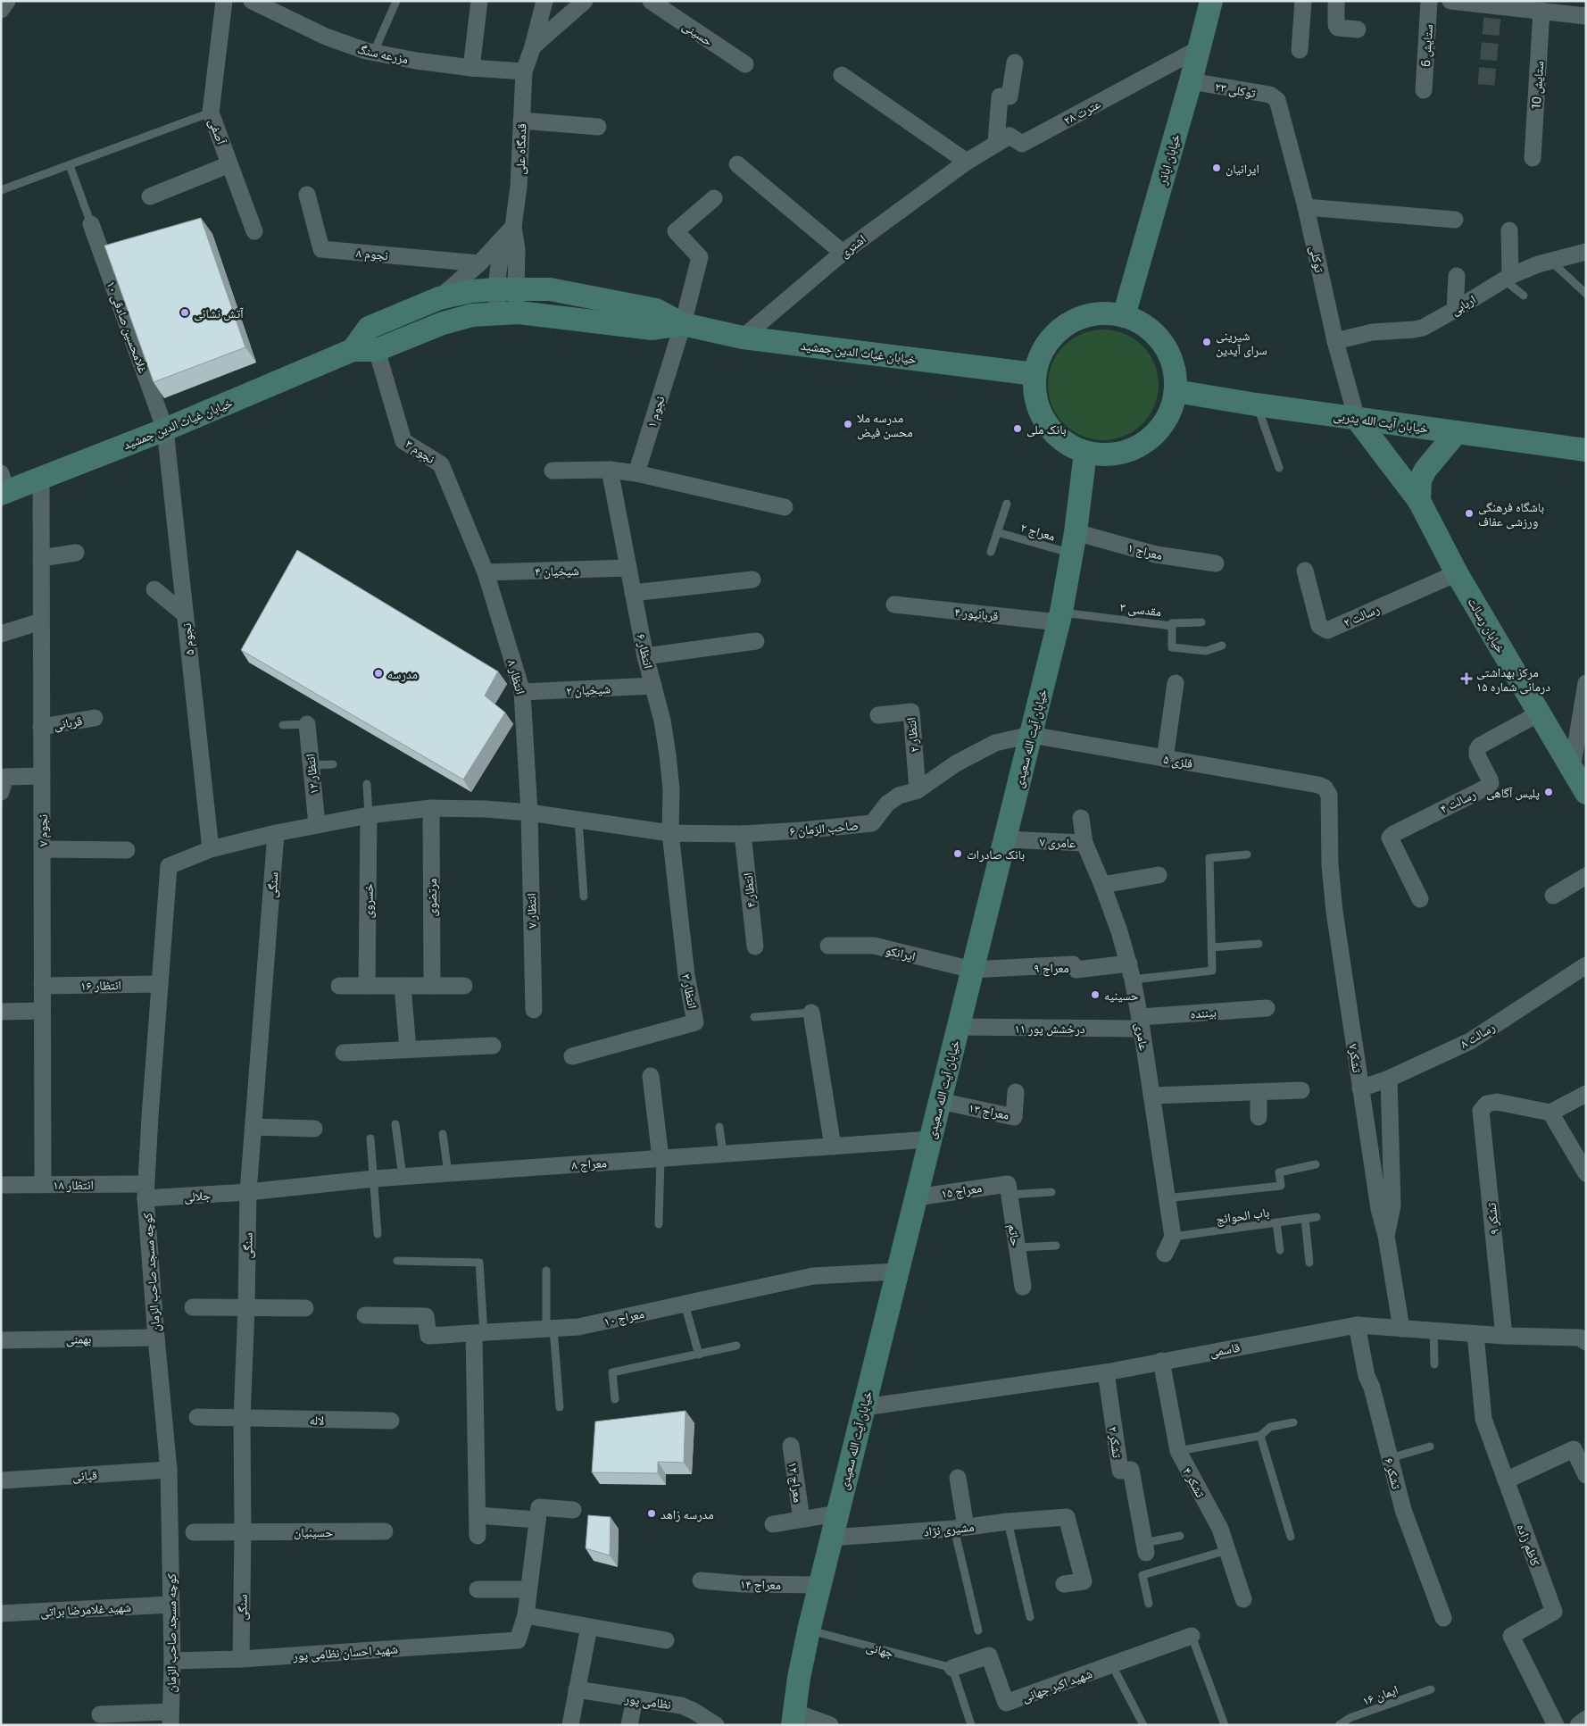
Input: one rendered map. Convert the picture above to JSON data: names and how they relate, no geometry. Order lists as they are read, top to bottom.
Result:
{
  "streets": {
    "main road": [
      "خیابان اباذر",
      "خیابان غیاث الدین جمشید",
      "خیابان آیت الله یثربی",
      "خیابان رسالت",
      "خیابان آیت الله سعیدی"
    ],
    "street": [
      "حسینی",
      "ستایش 6",
      "مزرعه سنگ",
      "ستایش 10",
      "توکلی ۲۳",
      "عترت ۲۸",
      "آصفی",
      "قدمگاه علی",
      "اشتری",
      "نجوم ۸",
      "توکلی",
      "اربابی",
      "غلامحسین صادقی ۱۰",
      "نجوم ۱",
      "نجوم ۳",
      "معراج ۱",
      "شیخیان ۴",
      "قربانپور ۴",
      "رسالت ۲",
      "نجوم ۵",
      "انتظار ۶",
      "انتظار ۸",
      "شیخیان ۲",
      "قربانی",
      "انتظار ۲",
      "فلزی ۵",
      "انتظار ۱۲",
      "رسالت ۴",
      "صاحب الزمان ۶",
      "نجوم ۷",
      "عامری ۷",
      "سنگی",
      "انتظار ۴",
      "مرتضوی",
      "خسروی",
      "انتظار ۷",
      "ایرانکو",
      "معراج ۹",
      "انتظار ۱۶",
      "انتظار ۳",
      "بیننده",
      "درخشش پور ۱۱",
      "رسالت ۸",
      "عامری",
      "تشکر۷",
      "معراج ۱۳",
      "معراج ۸",
      "انتظار ۱۸",
      "معراج ۱۵",
      "جلالی",
      "تشکر ۹",
      "حاتم",
      "کوچه مسجد صاحب الزمان",
      "معراج ۱۰",
      "بهمنی",
      "قاسمی",
      "لاله",
      "تشکر ۲",
      "تشکر ۶",
      "قپانی",
      "معراج ۱۲",
      "تشکر ۴",
      "مشیری نژاد",
      "حسینیان",
      "کاظم زاده",
      "معراج ۱۴",
      "شهید غلامرضا براتی",
      "شهید احسان نظامی پور",
      "شهید اکبر جهانی",
      "نظامی پور"
    ],
    "lane": [
      "معراج ۲",
      "مقدسی ۳",
      "باب الحوائج",
      "جهانی",
      "ایمان ۱۶"
    ]
  },
  "crossings": [
    ["مزرعه سنگ", "قدمگاه علی"],
    ["توکلی ۲۳", "خیابان اباذر"],
    ["توکلی ۲۳", "توکلی"],
    ["عترت ۲۸", "خیابان اباذر"],
    ["عترت ۲۸", "اشتری"],
    ["قدمگاه علی", "خیابان غیاث الدین جمشید"],
    ["خیابان اباذر", "خیابان غیاث الدین جمشید"],
    ["خیابان اباذر", "خیابان آیت الله یثربی"],
    ["خیابان اباذر", "خیابان آیت الله سعیدی"],
    ["اشتری", "خیابان غیاث الدین جمشید"],
    ["توکلی", "اربابی"],
    ["توکلی", "خیابان آیت الله یثربی"],
    ["توکلی", "خیابان رسالت"],
    ["غلامحسین صادقی ۱۰", "خیابان غیاث الدین جمشید"],
    ["غلامحسین صادقی ۱۰", "نجوم ۵"],
    ["خیابان غیاث الدین جمشید", "نجوم ۱"],
    ["خیابان غیاث الدین جمشید", "خیابان آیت الله یثربی"],
    ["خیابان غیاث الدین جمشید", "نجوم ۳"],
    ["خیابان غیاث الدین جمشید", "نجوم ۵"],
    ["خیابان غیاث الدین جمشید", "خیابان آیت الله سعیدی"],
    ["خیابان غیاث الدین جمشید", "نجوم ۷"],
    ["خیابان آیت الله یثربی", "خیابان رسالت"],
    ["خیابان آیت الله یثربی", "خیابان آیت الله سعیدی"],
    ["نجوم ۳", "شیخیان ۴"],
    ["نجوم ۳", "انتظار ۸"],
    ["معراج ۲", "معراج ۱"],
    ["معراج ۲", "خیابان آیت الله سعیدی"],
    ["معراج ۱", "خیابان آیت الله سعیدی"],
    ["شیخیان ۴", "انتظار ۶"],
    ["شیخیان ۴", "انتظار ۸"],
    ["مقدسی ۳", "قربانپور ۴"],
    ["مقدسی ۳", "خیابان آیت الله سعیدی"],
    ["قربانپور ۴", "خیابان آیت الله سعیدی"],
    ["رسالت ۲", "خیابان رسالت"],
    ["خیابان رسالت", "رسالت ۴"],
    ["نجوم ۵", "صاحب الزمان ۶"],
    ["نجوم ۵", "کوچه مسجد صاحب الزمان"],
    ["انتظار ۶", "شیخیان ۲"],
    ["انتظار ۶", "صاحب الزمان ۶"],
    ["انتظار ۶", "انتظار ۳"],
    ["انتظار ۸", "شیخیان ۲"],
    ["انتظار ۸", "صاحب الزمان ۶"],
    ["انتظار ۸", "انتظار ۷"],
    ["قربانی", "نجوم ۷"],
    ["انتظار ۲", "صاحب الزمان ۶"],
    ["خیابان آیت الله سعیدی", "فلزی ۵"],
    ["خیابان آیت الله سعیدی", "صاحب الزمان ۶"],
    ["خیابان آیت الله سعیدی", "عامری ۷"],
    ["خیابان آیت الله سعیدی", "ایرانکو"],
    ["خیابان آیت الله سعیدی", "معراج ۹"],
    ["خیابان آیت الله سعیدی", "درخشش پور ۱۱"],
    ["خیابان آیت الله سعیدی", "معراج ۱۳"],
    ["خیابان آیت الله سعیدی", "معراج ۸"],
    ["خیابان آیت الله سعیدی", "معراج ۱۵"],
    ["خیابان آیت الله سعیدی", "معراج ۱۰"],
    ["خیابان آیت الله سعیدی", "قاسمی"],
    ["خیابان آیت الله سعیدی", "معراج ۱۲"],
    ["خیابان آیت الله سعیدی", "مشیری نژاد"],
    ["خیابان آیت الله سعیدی", "معراج ۱۴"],
    ["خیابان آیت الله سعیدی", "جهانی"],
    ["فلزی ۵", "صاحب الزمان ۶"],
    ["فلزی ۵", "تشکر۷"],
    ["انتظار ۱۲", "صاحب الزمان ۶"],
    ["صاحب الزمان ۶", "سنگی"],
    ["صاحب الزمان ۶", "انتظار ۴"],
    ["صاحب الزمان ۶", "مرتضوی"],
    ["صاحب الزمان ۶", "خسروی"],
    ["صاحب الزمان ۶", "انتظار ۷"],
    ["صاحب الزمان ۶", "انتظار ۳"],
    ["صاحب الزمان ۶", "کوچه مسجد صاحب الزمان"],
    ["نجوم ۷", "انتظار ۱۶"],
    ["نجوم ۷", "انتظار ۱۸"],
    ["عامری ۷", "عامری"],
    ["سنگی", "معراج ۸"],
    ["سنگی", "جلالی"],
    ["سنگی", "لاله"],
    ["سنگی", "حسینیان"],
    ["سنگی", "شهید احسان نظامی پور"],
    ["ایرانکو", "معراج ۹"],
    ["معراج ۹", "عامری"],
    ["انتظار ۱۶", "کوچه مسجد صاحب الزمان"],
    ["بیننده", "درخشش پور ۱۱"],
    ["بیننده", "عامری"],
    ["درخشش پور ۱۱", "عامری"],
    ["رسالت ۸", "تشکر۷"],
    ["عامری", "باب الحوائج"],
    ["تشکر۷", "قاسمی"],
    ["معراج ۸", "جلالی"],
    ["انتظار ۱۸", "جلالی"],
    ["انتظار ۱۸", "کوچه مسجد صاحب الزمان"],
    ["معراج ۱۵", "حاتم"],
    ["جلالی", "کوچه مسجد صاحب الزمان"],
    ["تشکر ۹", "قاسمی"],
    ["کوچه مسجد صاحب الزمان", "بهمنی"],
    ["کوچه مسجد صاحب الزمان", "قپانی"],
    ["کوچه مسجد صاحب الزمان", "شهید غلامرضا براتی"],
    ["کوچه مسجد صاحب الزمان", "شهید احسان نظامی پور"],
    ["قاسمی", "تشکر ۲"],
    ["قاسمی", "تشکر ۶"],
    ["قاسمی", "تشکر ۴"],
    ["قاسمی", "کاظم زاده"],
    ["جهانی", "شهید اکبر جهانی"]
  ],
  "places": {
    "other": [
      "ایرانیان",
      "آتش نشانی",
      "شیرینی سرای آیدین",
      "مدرسه ملا محسن فیض",
      "بانک ملی",
      "باشگاه فرهنگی ورزشی عفاف",
      "مدرسه",
      "پلیس آگاهی",
      "بانک صادرات",
      "حسینیه",
      "مدرسه زاهد"
    ],
    "health": ["مرکز بهداشتی درمانی شماره ۱۵"]
  }
}
